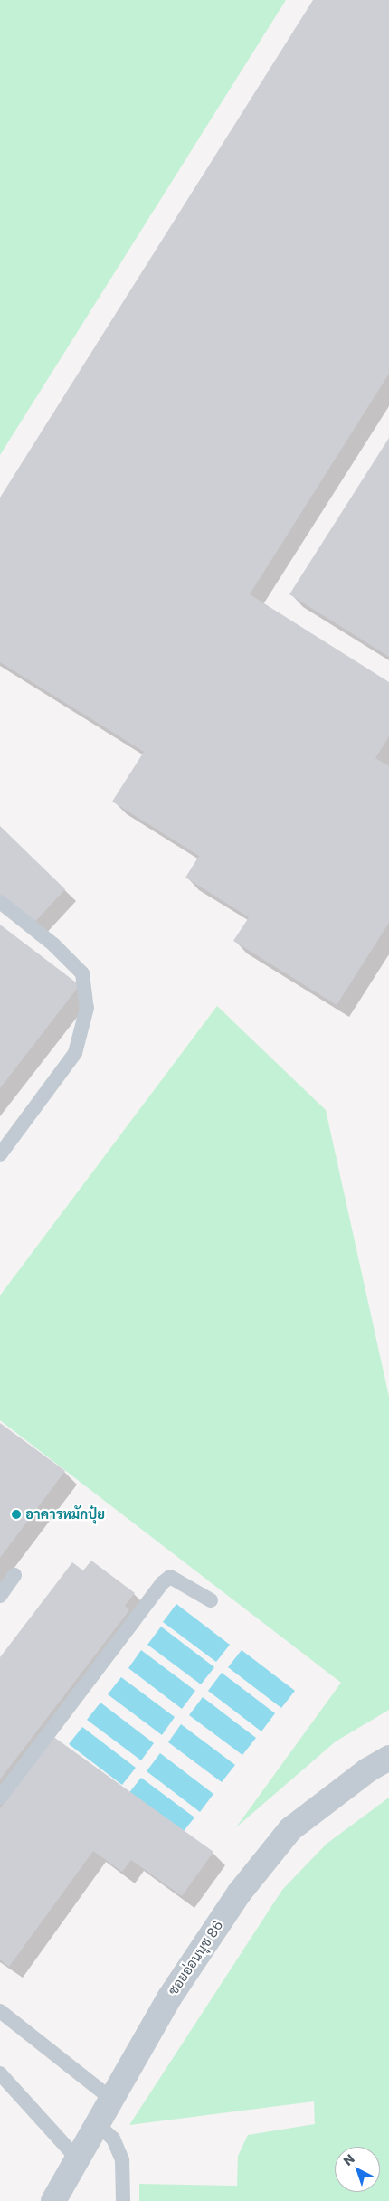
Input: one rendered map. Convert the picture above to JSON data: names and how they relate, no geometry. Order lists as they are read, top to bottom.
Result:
{
  "streets": {
    "street": ["ซอยอ่อนนุช 86"]
  },
  "places": ["อาคารหมักปุ๋ย"],
  "north": "top left"
}
